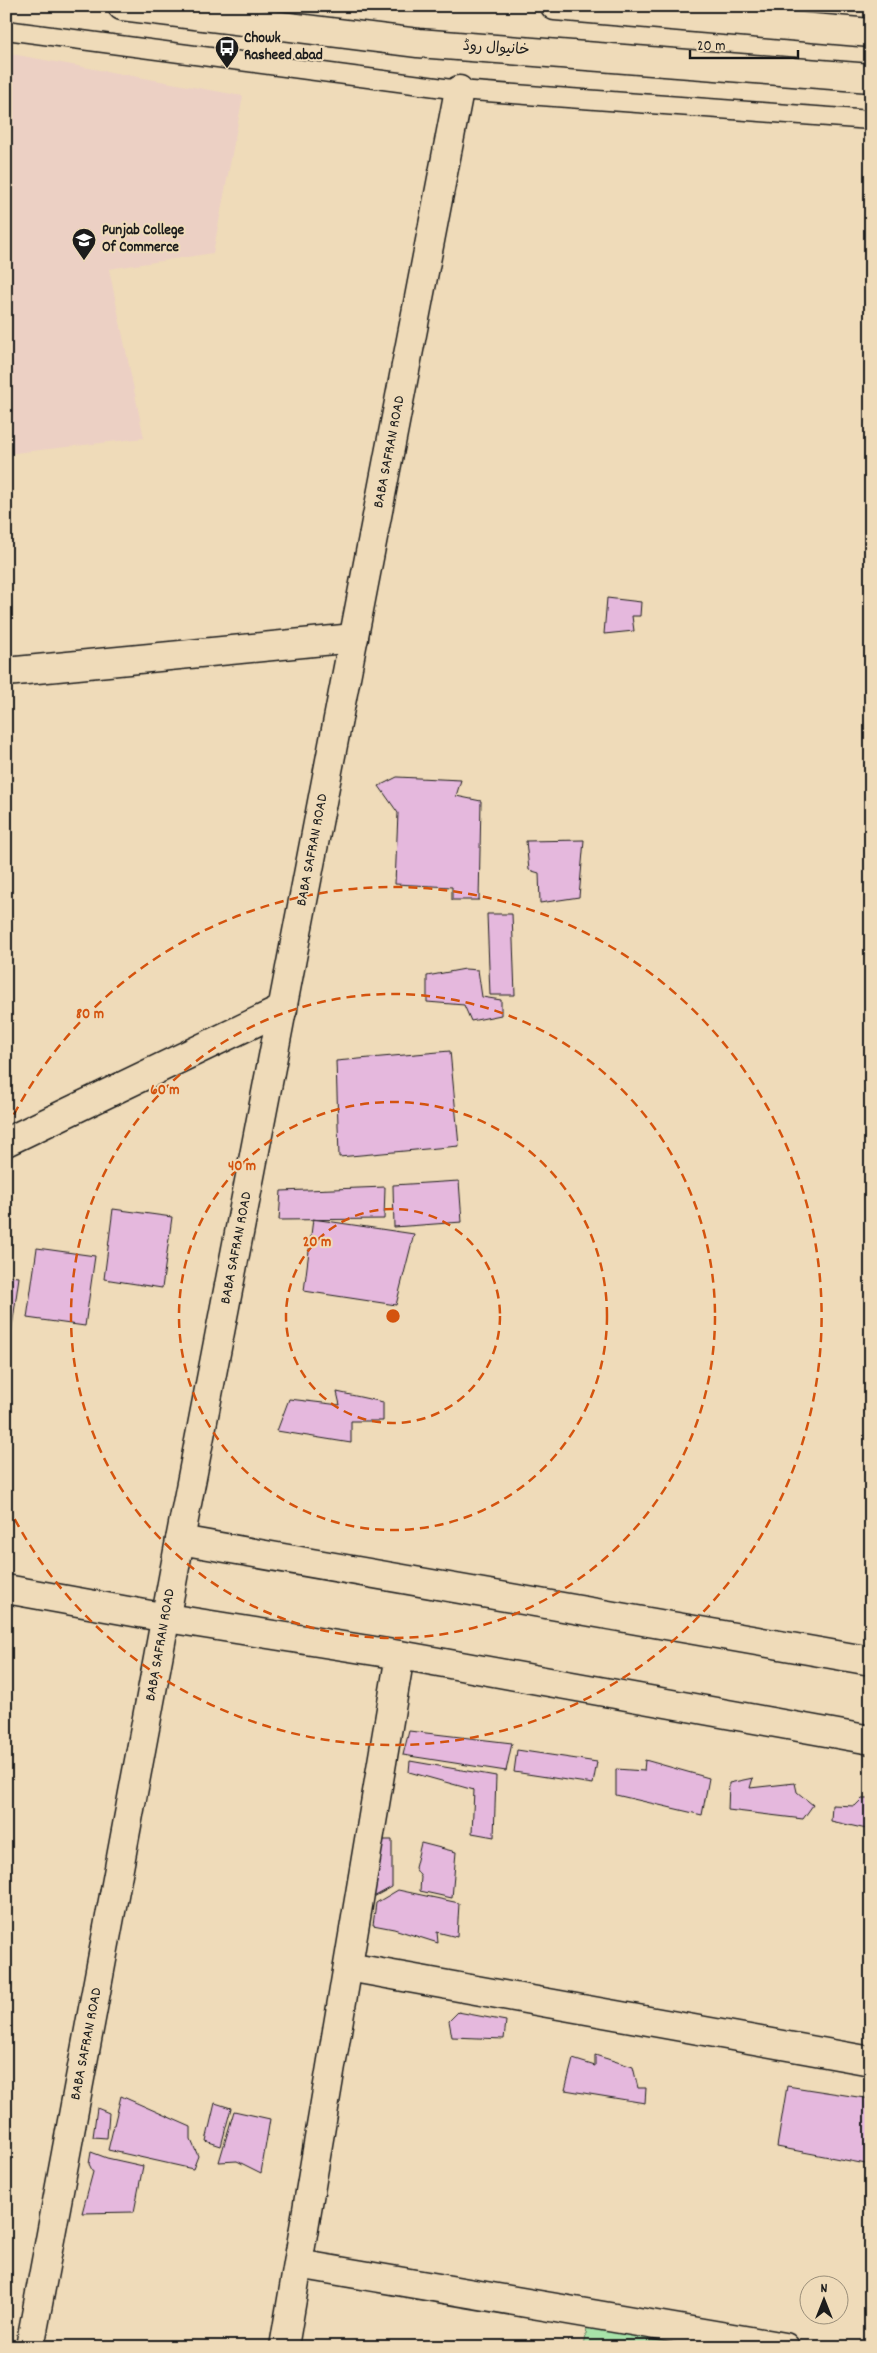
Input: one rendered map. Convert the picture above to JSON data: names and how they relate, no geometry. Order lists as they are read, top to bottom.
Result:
{
  "streets": {
    "street": ["خانیوال روڈ", "BABA SAFRAN ROAD"]
  },
  "places": {
    "bus stop": ["Chowk Rasheed abad"],
    "school or university": ["Punjab College Of Commerce"]
  },
  "scale_bar": "20 m",
  "north": "top",
  "rings": [
    "80 m",
    "60 m",
    "40 m",
    "20 m"
  ]
}
